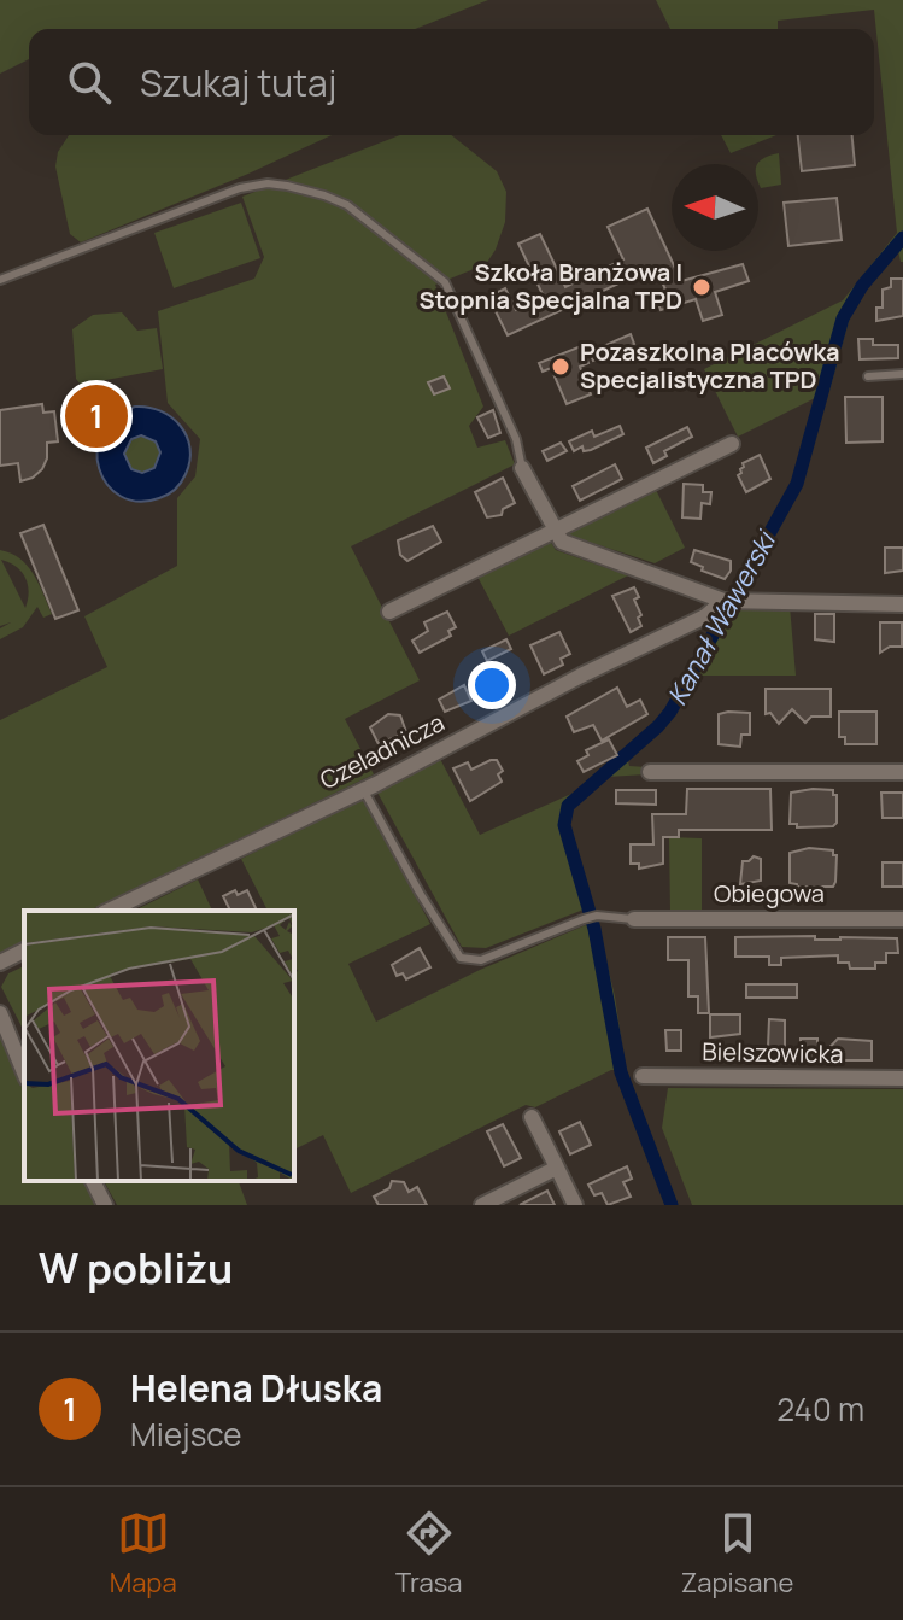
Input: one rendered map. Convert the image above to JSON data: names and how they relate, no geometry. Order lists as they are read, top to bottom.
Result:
{
  "streets": {
    "street": ["Czeladnicza", "Obiegowa", "Bielszowicka"]
  },
  "water": ["Kanał Wawerski"],
  "places": ["Szkoła Branżowa I Stopnia Specjalna TPD", "Pozaszkolna Placówka Specjalistyczna TPD"],
  "north": "left",
  "page": {
    "search": "Szukaj tutaj",
    "pins": "1",
    "heading": "W pobliżu",
    "list": [
      {
        "mark": "1",
        "name": "Helena Dłuska",
        "note": "Miejsce",
        "value": "240 m"
      }
    ],
    "nav": ["Mapa", "Trasa", "Zapisane"]
  }
}
